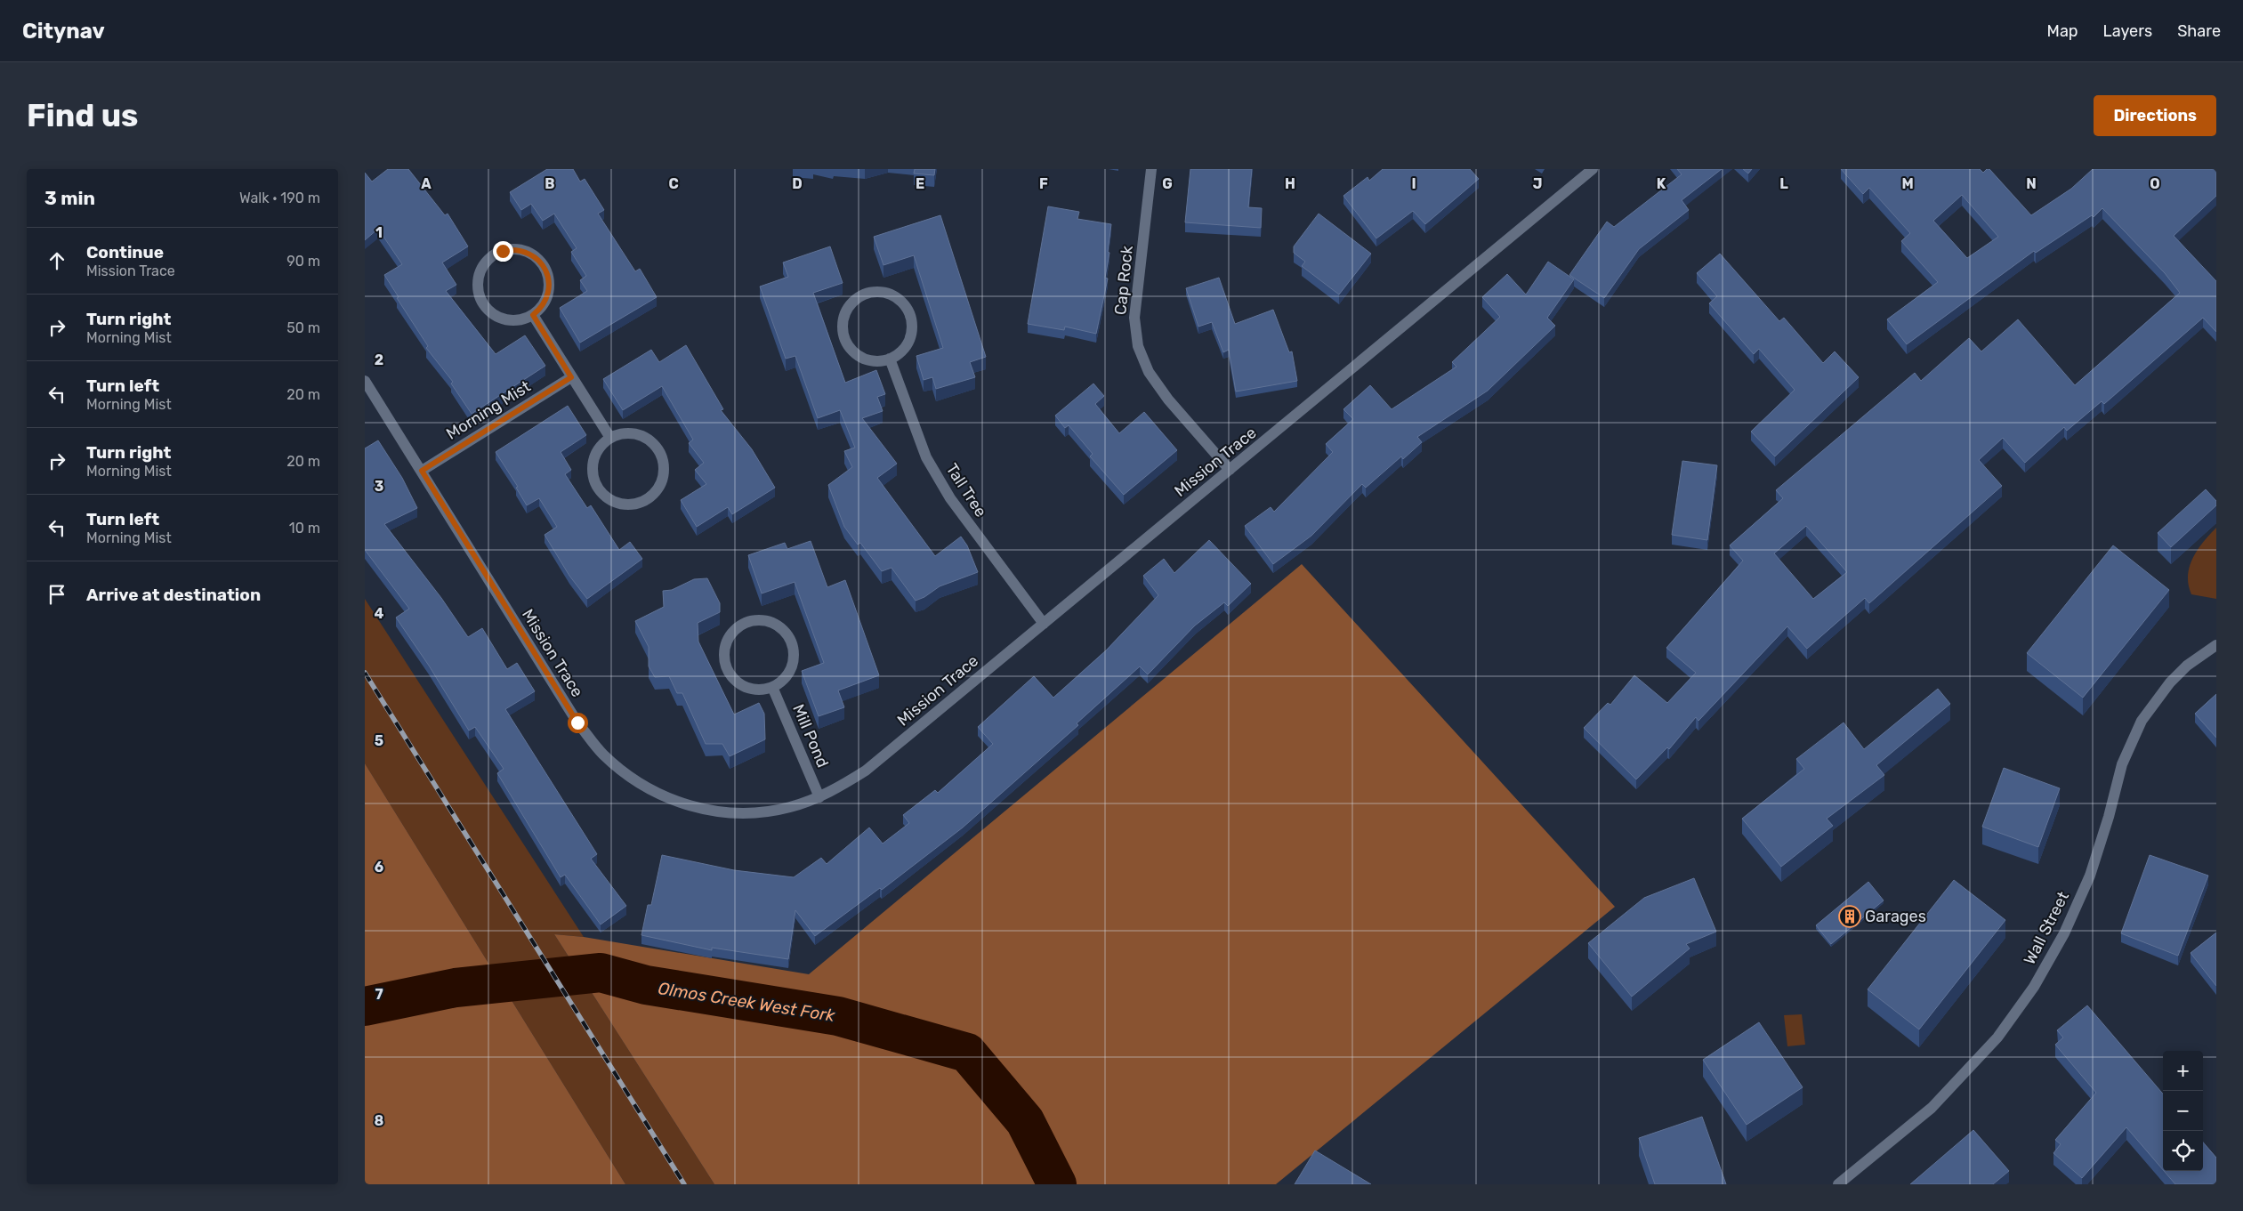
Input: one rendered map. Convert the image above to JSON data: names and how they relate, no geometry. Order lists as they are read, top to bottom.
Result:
{
  "streets": {
    "street": [
      "Cap Rock",
      "Morning Mist",
      "Mission Trace",
      "Tall Tree",
      "Mill Pond",
      "Wall Street"
    ]
  },
  "crossings": [
    ["Cap Rock", "Mission Trace"],
    ["Morning Mist", "Mission Trace"],
    ["Mission Trace", "Tall Tree"],
    ["Mission Trace", "Mill Pond"]
  ],
  "water": ["Olmos Creek West Fork"],
  "places": {
    "building": ["Garages"]
  },
  "page": {
    "header": "Citynav",
    "nav": ["Map", "Layers", "Share"],
    "buttons": "Directions",
    "title": "Find us",
    "heading": ["3 min", "Walk · 190 m"],
    "list": [
      ["Continue", "Mission Trace", "90 m"],
      ["Turn right", "Morning Mist", "50 m"],
      ["Turn left", "Morning Mist", "20 m"],
      ["Turn right", "Morning Mist", "20 m"],
      ["Turn left", "Morning Mist", "10 m"],
      "Arrive at destination"
    ],
    "map_buttons": ["+", "−"]
  },
  "grid": {
    "columns": [
      "A",
      "B",
      "C",
      "D",
      "E",
      "F",
      "G",
      "H",
      "I",
      "J",
      "K",
      "L",
      "M",
      "N",
      "O"
    ],
    "rows": [
      "1",
      "2",
      "3",
      "4",
      "5",
      "6",
      "7",
      "8"
    ]
  }
}
